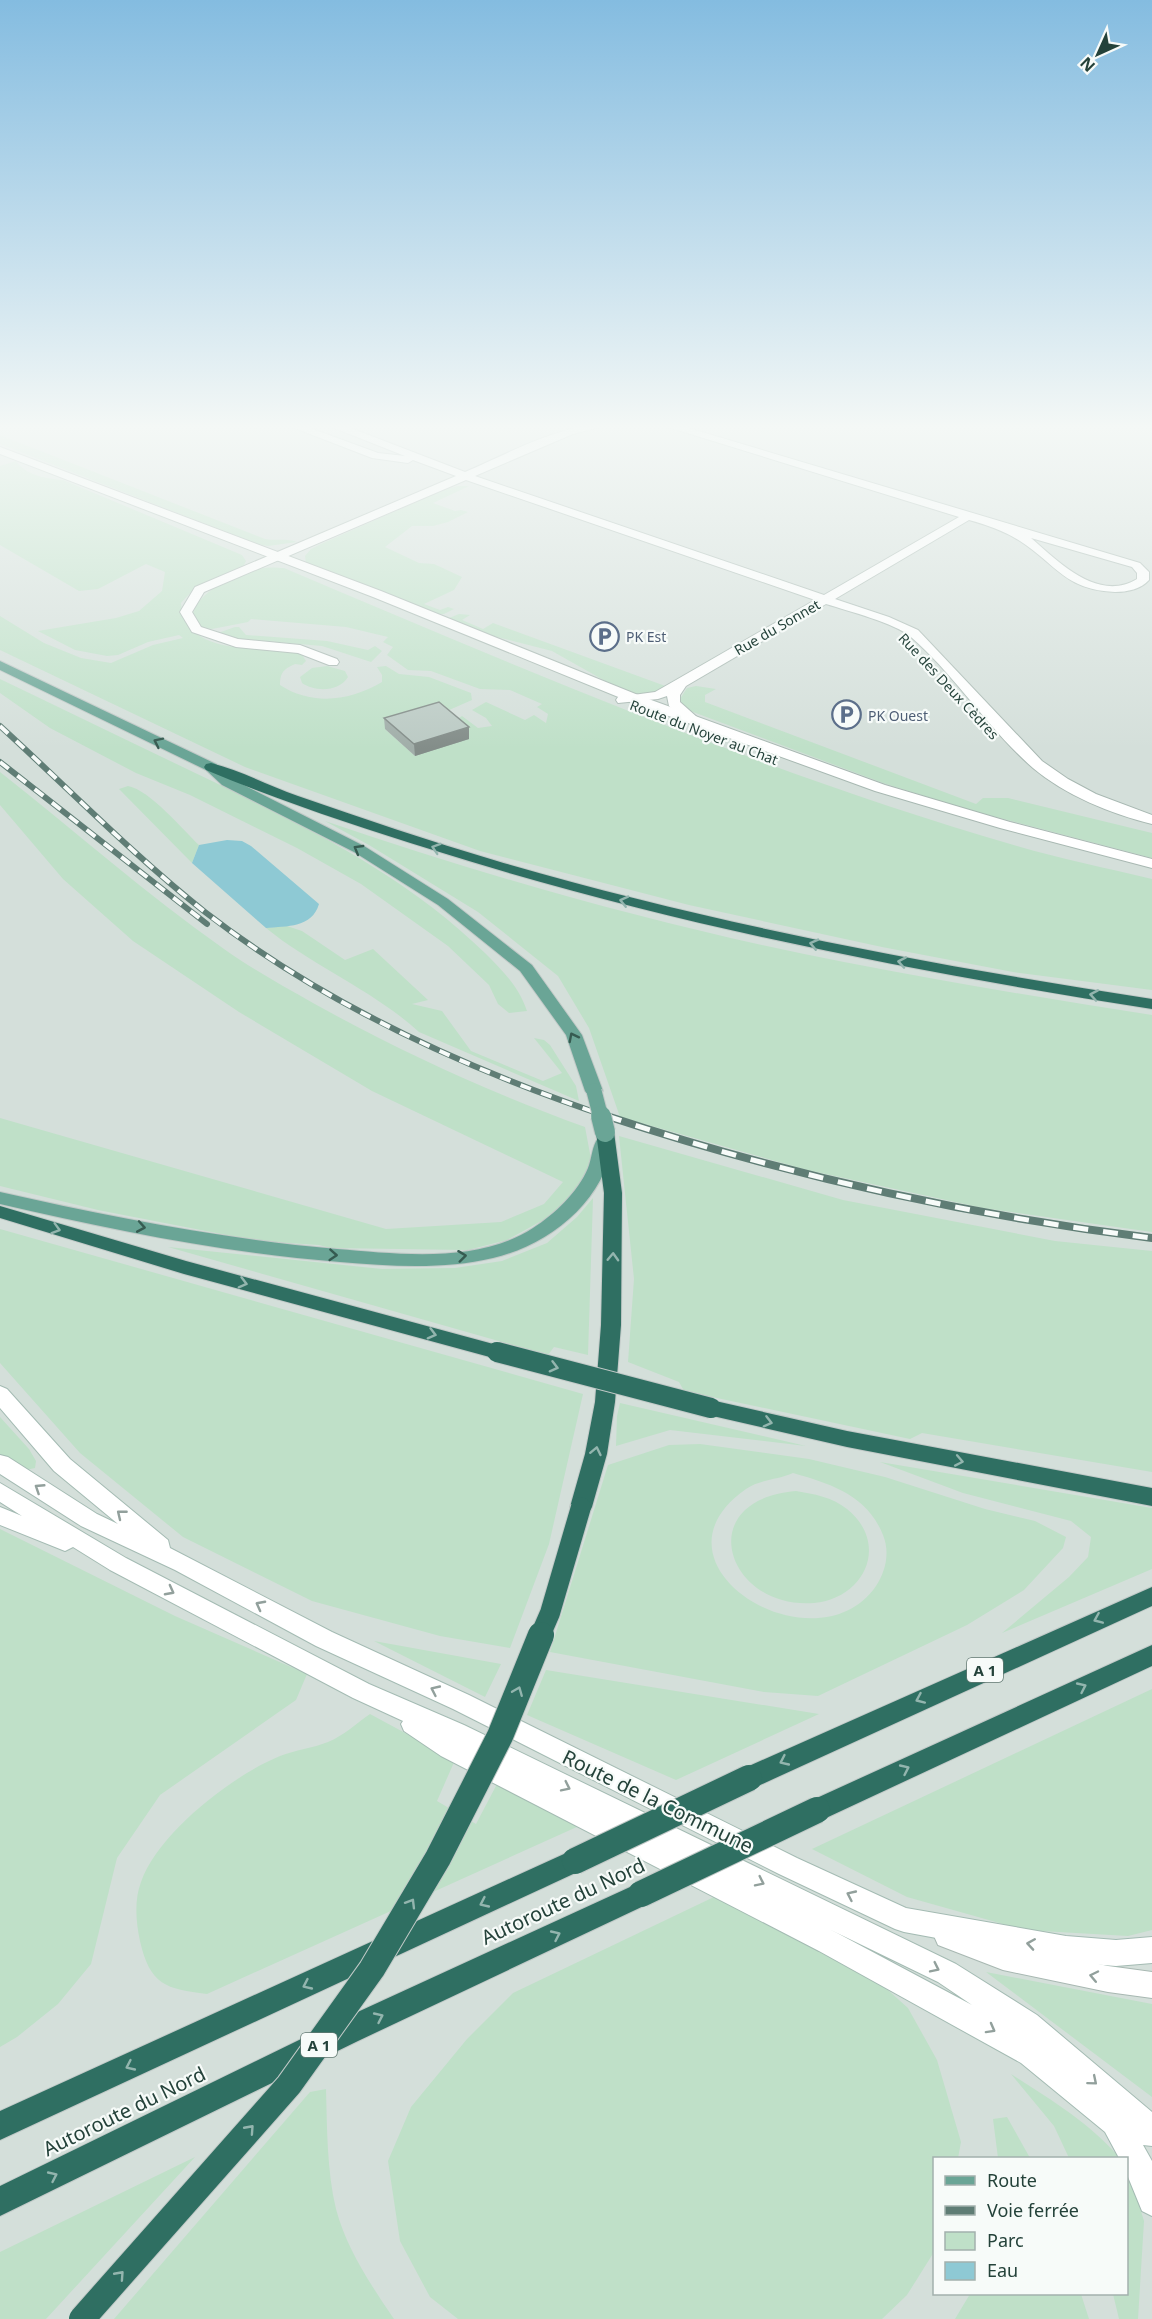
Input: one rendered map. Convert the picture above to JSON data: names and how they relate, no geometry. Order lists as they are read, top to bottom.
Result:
{
  "streets": {
    "highway": ["A 1", "Autoroute du Nord"],
    "street": [
      "Rue du Sonnet",
      "Rue des Deux Cèdres",
      "Route du Noyer au Chat",
      "Route de la Commune"
    ]
  },
  "crossings": [
    ["Rue du Sonnet", "Route du Noyer au Chat"]
  ],
  "places": {
    "parking": ["PK Est", "PK Ouest"]
  },
  "legend": [
    "Route",
    "Voie ferrée",
    "Parc",
    "Eau"
  ],
  "north": "bottom left"
}
